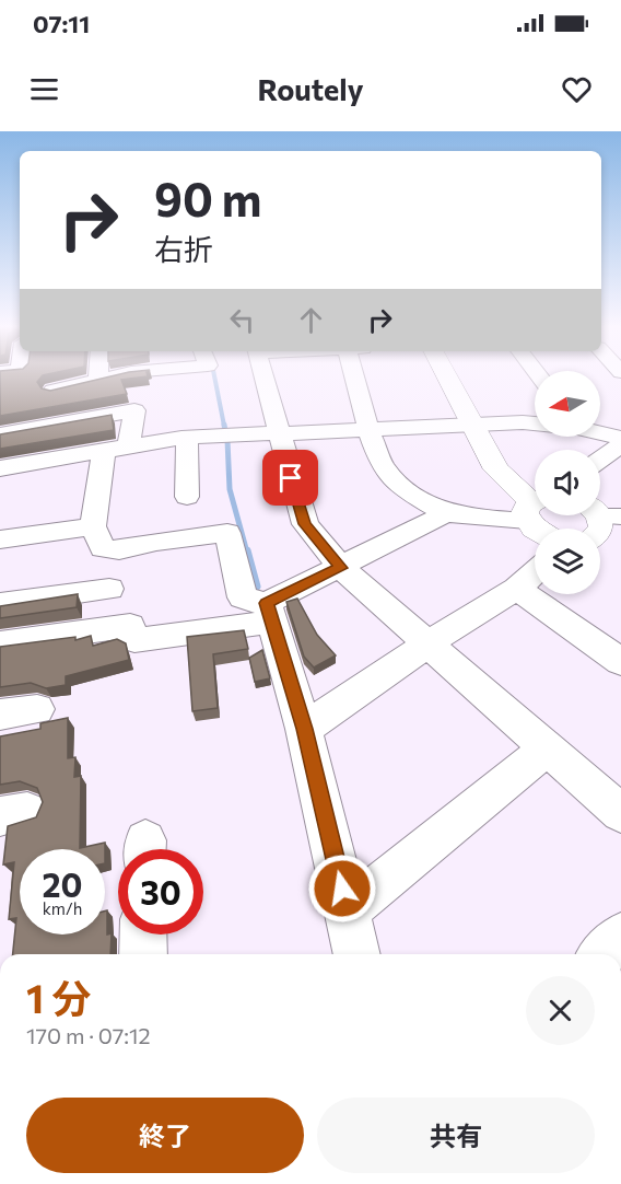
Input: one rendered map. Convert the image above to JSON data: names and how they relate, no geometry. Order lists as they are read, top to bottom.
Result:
{
  "north": "left",
  "page": {
    "status": "07:11",
    "header": "Routely",
    "turn": ["90 m", "右折"],
    "speed": "20 km/h",
    "limit": "30",
    "heading": ["1 分", "170 m · 07:12"],
    "buttons": ["終了", "共有"]
  }
}
